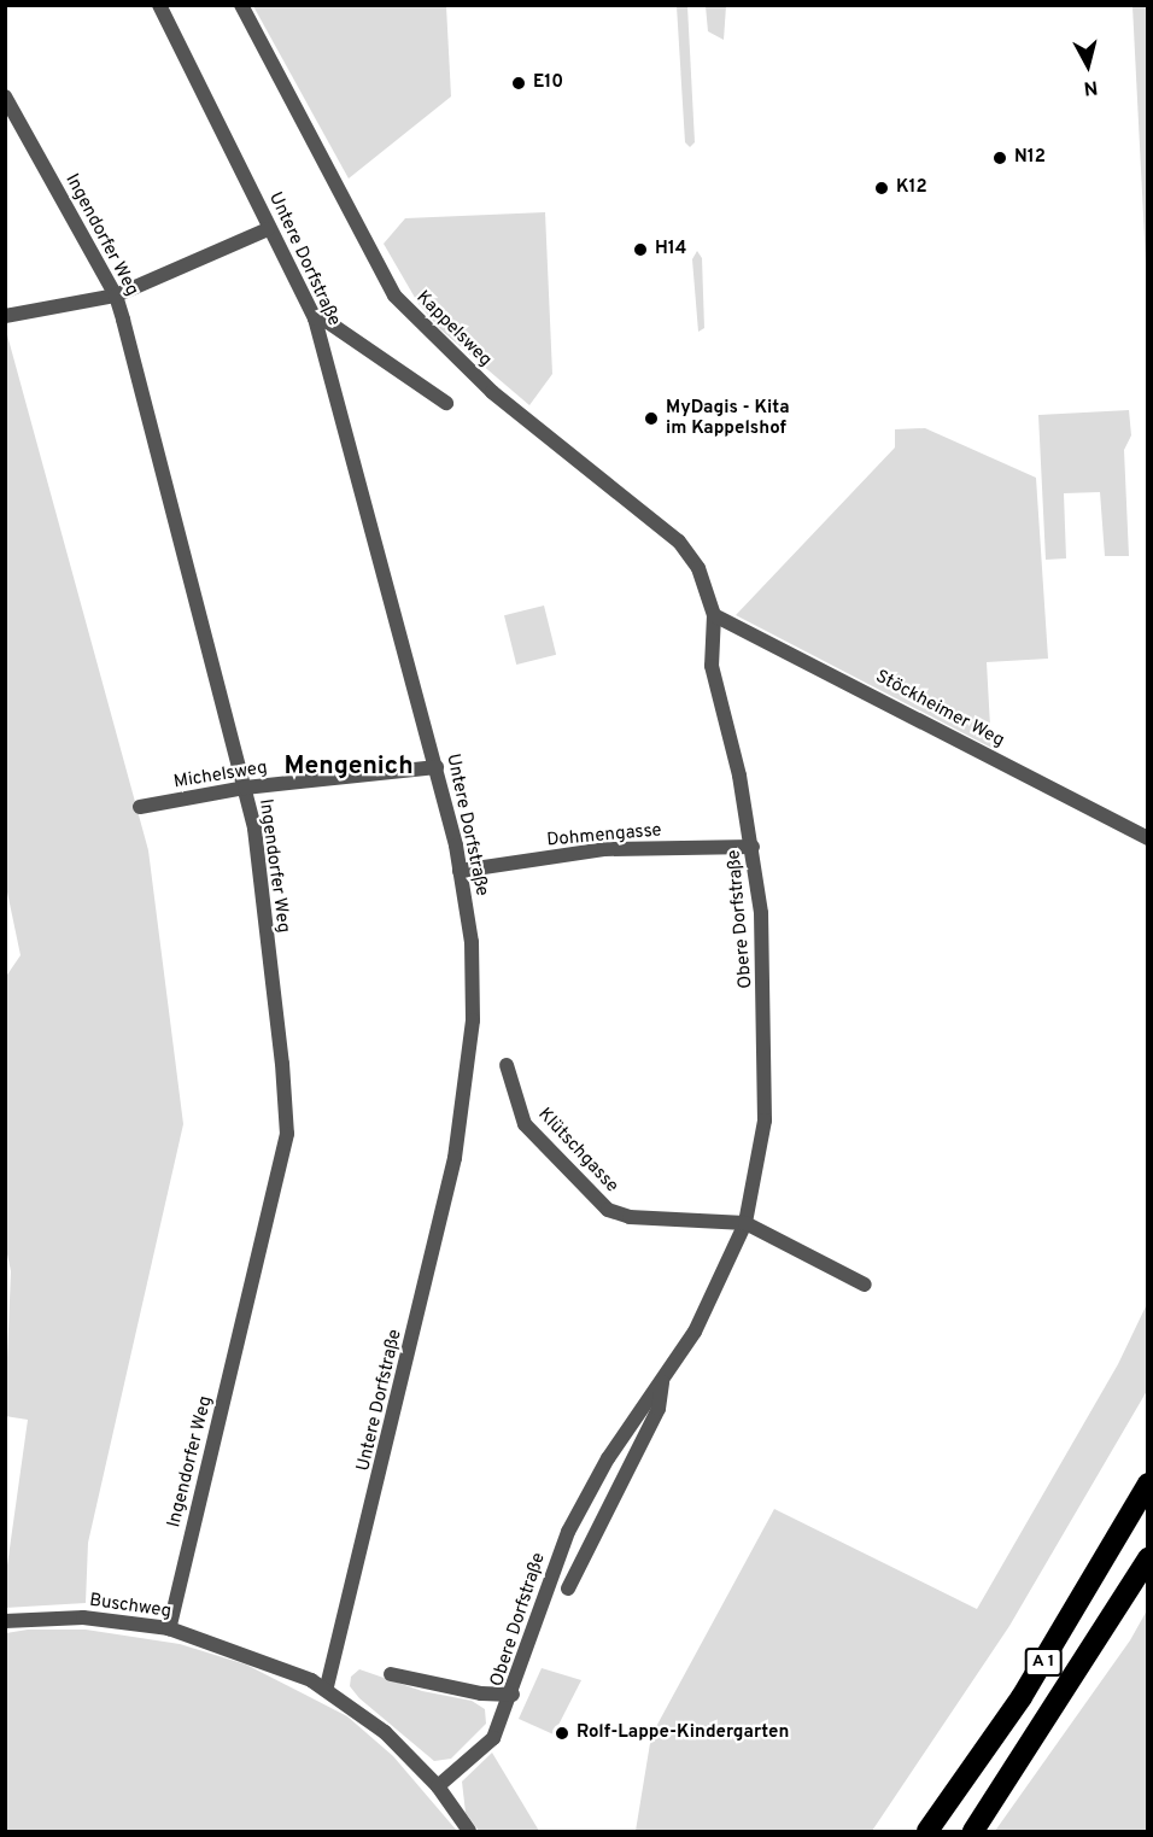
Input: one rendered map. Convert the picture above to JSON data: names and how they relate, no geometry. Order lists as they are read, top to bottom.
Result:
{
  "streets": {
    "highway": ["A 1"],
    "street": [
      "Ingendorfer Weg",
      "Untere Dorfstraße",
      "Kappelsweg",
      "Stöckheimer Weg",
      "Michelsweg",
      "Dohmengasse",
      "Obere Dorfstraße",
      "Klütschgasse",
      "Buschweg"
    ]
  },
  "crossings": [
    ["Ingendorfer Weg", "Michelsweg"],
    ["Ingendorfer Weg", "Buschweg"],
    ["Untere Dorfstraße", "Michelsweg"],
    ["Untere Dorfstraße", "Dohmengasse"],
    ["Untere Dorfstraße", "Buschweg"],
    ["Kappelsweg", "Stöckheimer Weg"],
    ["Kappelsweg", "Obere Dorfstraße"],
    ["Stöckheimer Weg", "Obere Dorfstraße"],
    ["Dohmengasse", "Obere Dorfstraße"],
    ["Obere Dorfstraße", "Klütschgasse"],
    ["Obere Dorfstraße", "Buschweg"]
  ],
  "districts": ["Mengenich"],
  "places": [
    "E10",
    "N12",
    "K12",
    "H14",
    "MyDagis - Kita im Kappelshof",
    "Rolf-Lappe-Kindergarten"
  ],
  "north": "bottom"
}
